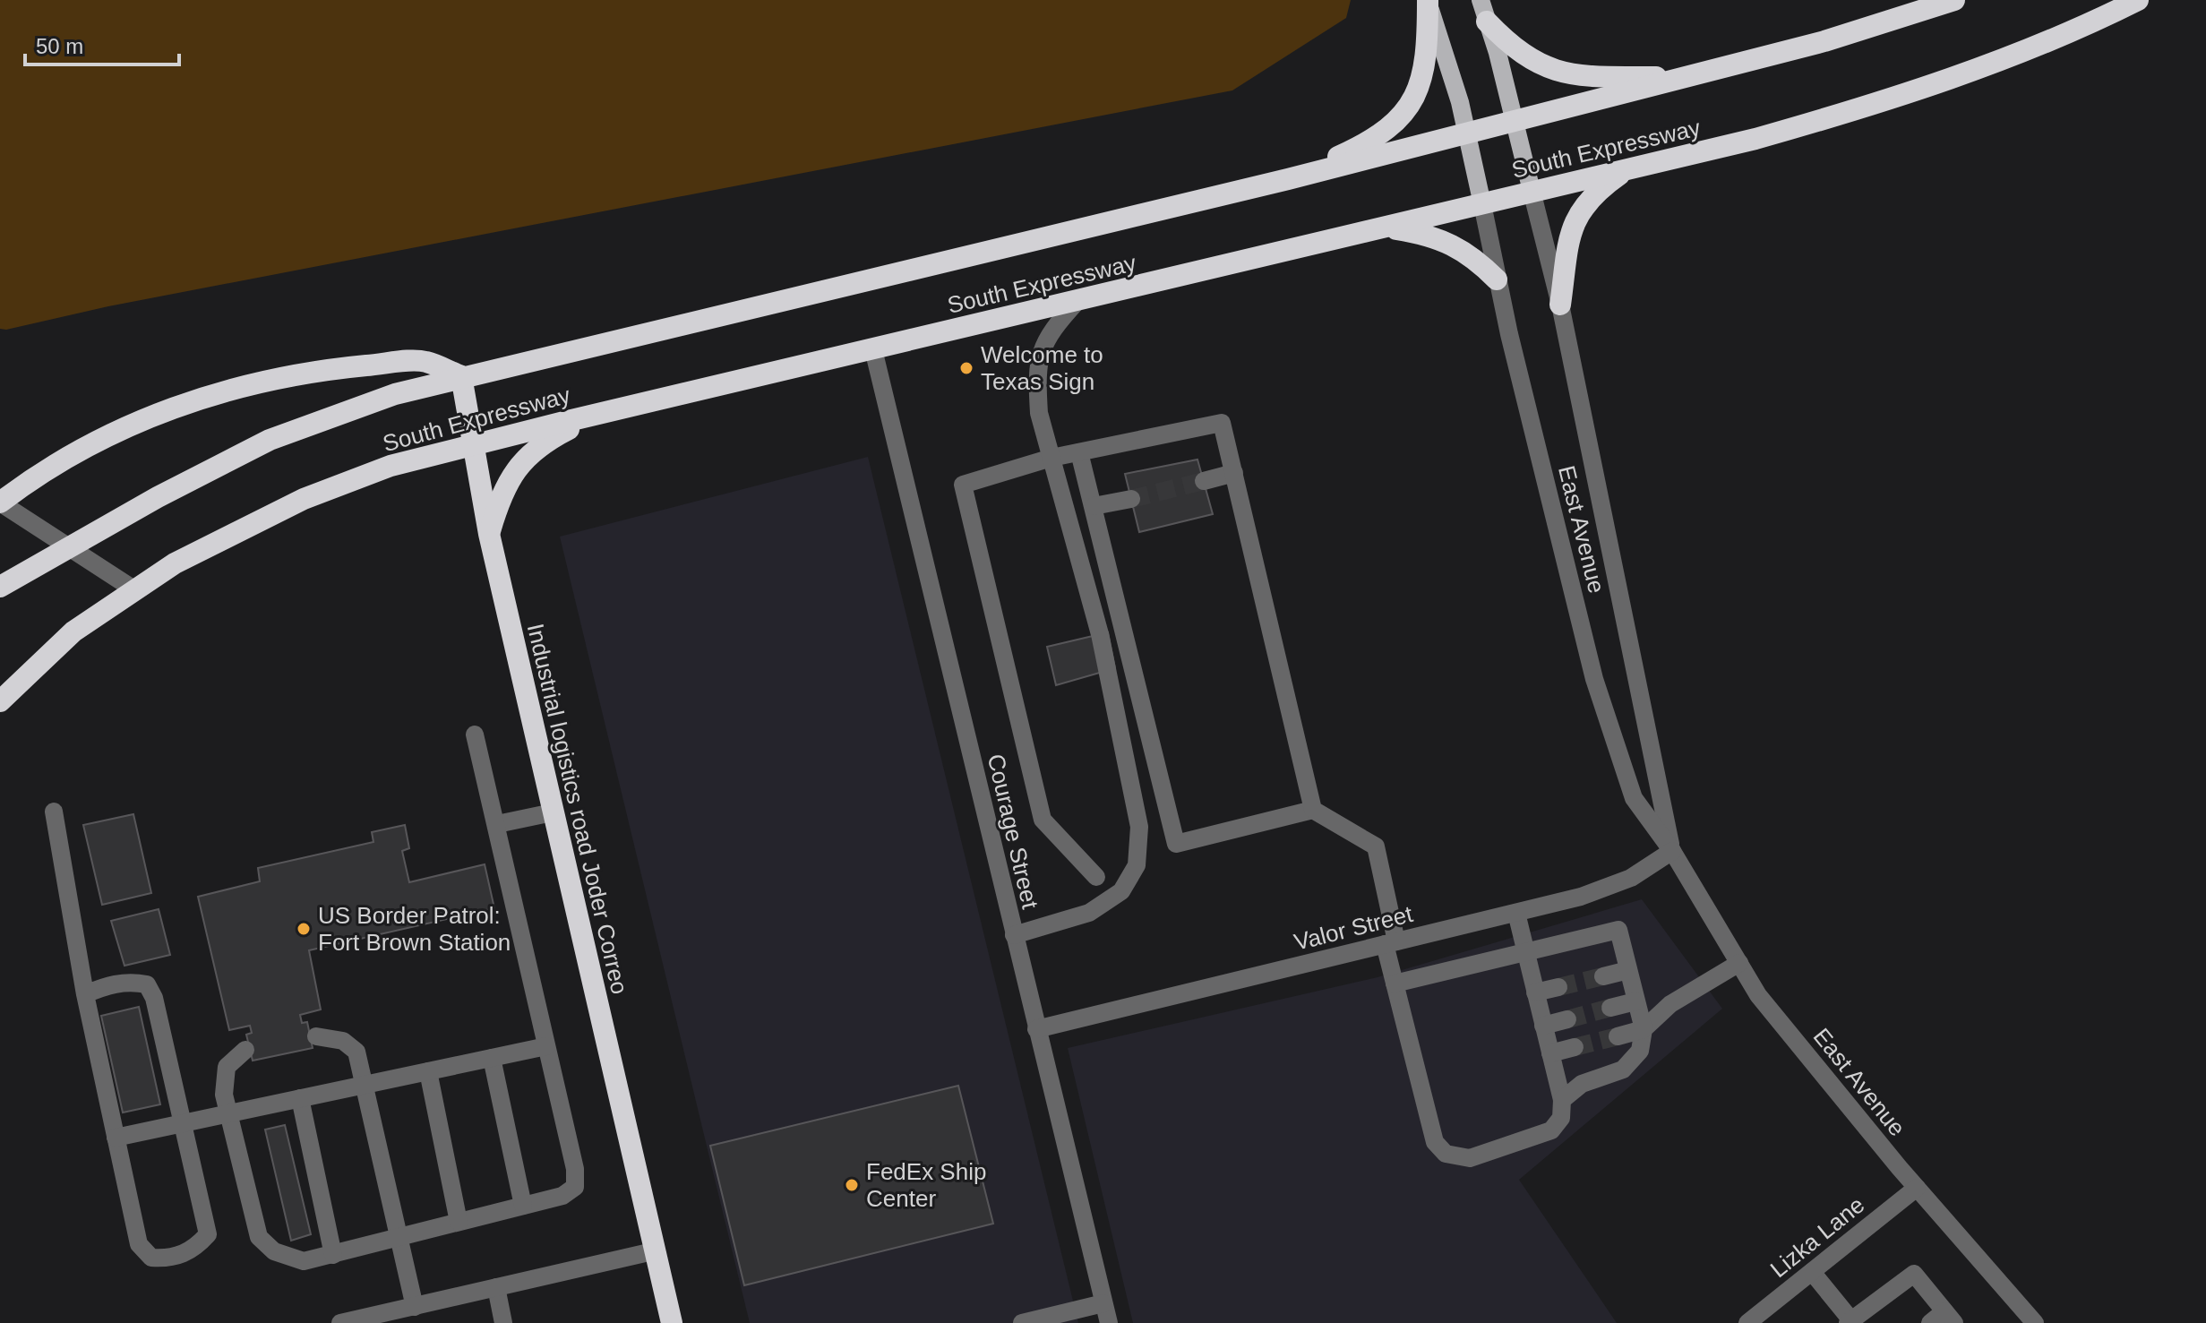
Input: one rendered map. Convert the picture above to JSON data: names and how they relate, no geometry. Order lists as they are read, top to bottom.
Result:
{
  "streets": {
    "highway": ["South Expressway", "Industrial logistics road Joder Correo"],
    "street": [
      "East Avenue",
      "Courage Street",
      "Valor Street",
      "Lizka Lane"
    ]
  },
  "crossings": [
    ["South Expressway", "East Avenue"],
    ["South Expressway", "Industrial logistics road Joder Correo"],
    ["South Expressway", "Courage Street"],
    ["East Avenue", "Valor Street"],
    ["East Avenue", "Lizka Lane"],
    ["Courage Street", "Valor Street"]
  ],
  "places": ["Welcome to Texas Sign", "US Border Patrol: Fort Brown Station", "FedEx Ship Center"],
  "scale_bar": "50 m"
}
